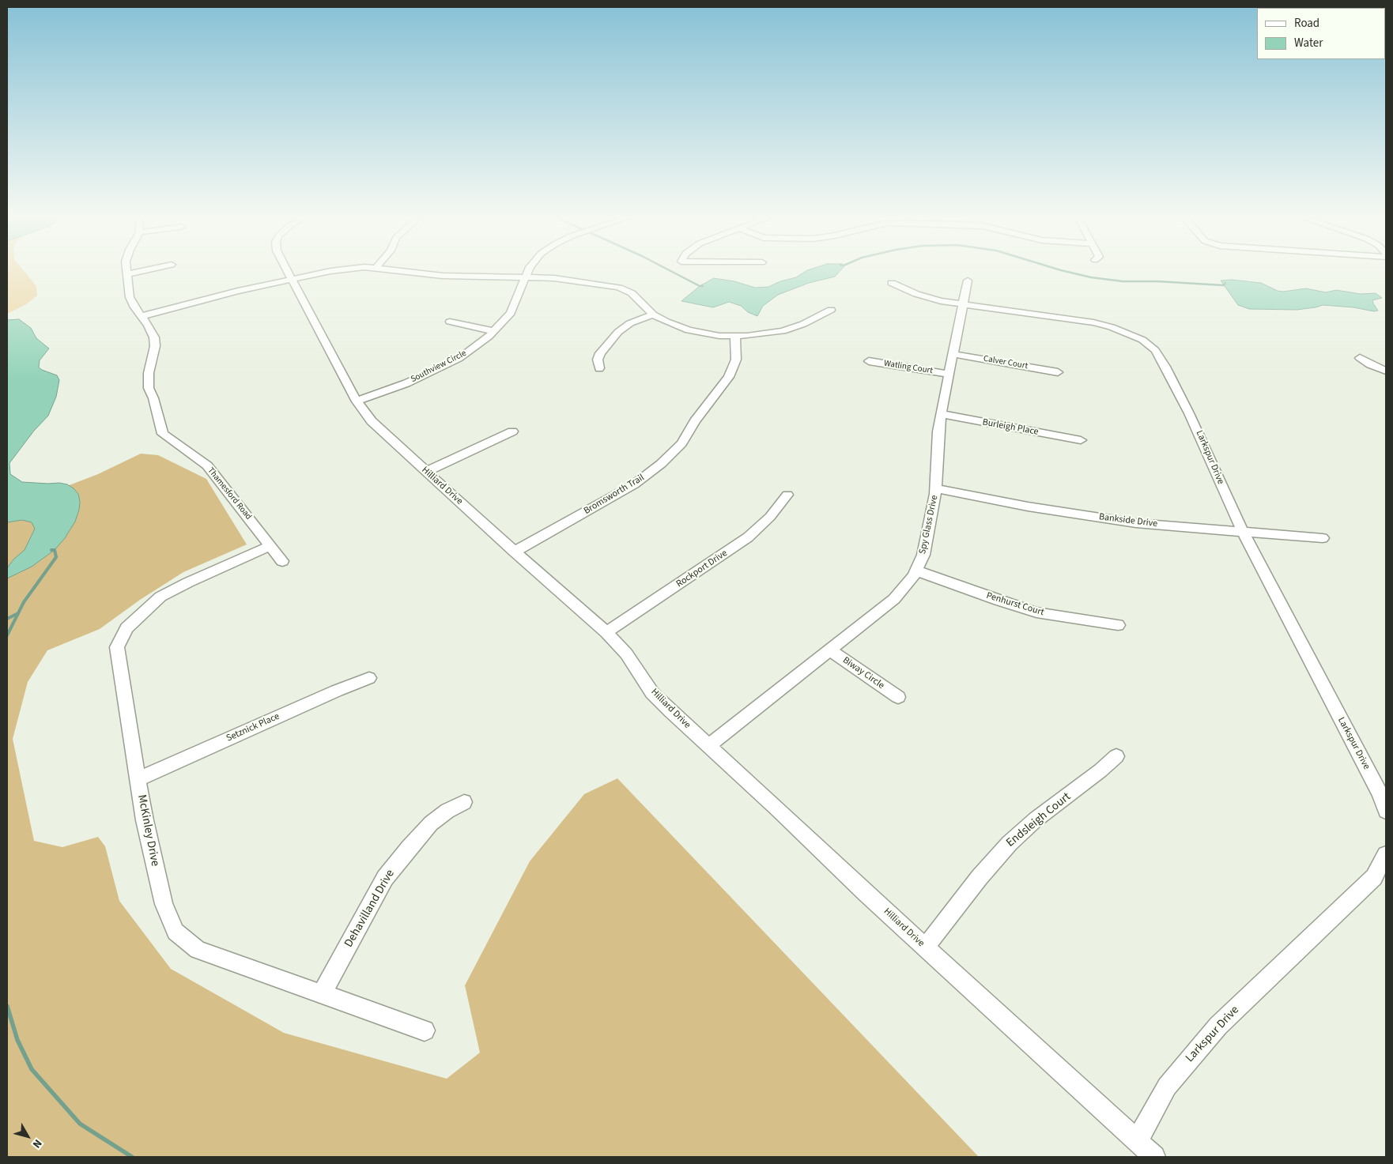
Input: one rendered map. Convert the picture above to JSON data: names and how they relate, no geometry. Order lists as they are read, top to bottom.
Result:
{
  "streets": {
    "street": [
      "Calver Court",
      "Southview Circle",
      "Watling Court",
      "Burleigh Place",
      "Larkspur Drive",
      "Hilliard Drive",
      "Thamesford Road",
      "Bromsworth Trail",
      "Bankside Drive",
      "Spy Glass Drive",
      "Rockport Drive",
      "Penhurst Court",
      "Biway Circle",
      "Setznick Place",
      "Endsleigh Court",
      "McKinley Drive",
      "Dehavilland Drive"
    ]
  },
  "crossings": [
    ["Calver Court", "Spy Glass Drive"],
    ["Southview Circle", "Hilliard Drive"],
    ["Watling Court", "Spy Glass Drive"],
    ["Burleigh Place", "Spy Glass Drive"],
    ["Larkspur Drive", "Hilliard Drive"],
    ["Larkspur Drive", "Bankside Drive"],
    ["Larkspur Drive", "Spy Glass Drive"],
    ["Hilliard Drive", "Bromsworth Trail"],
    ["Hilliard Drive", "Spy Glass Drive"],
    ["Hilliard Drive", "Rockport Drive"],
    ["Hilliard Drive", "Endsleigh Court"],
    ["Thamesford Road", "McKinley Drive"],
    ["Bankside Drive", "Spy Glass Drive"],
    ["Spy Glass Drive", "Penhurst Court"],
    ["Spy Glass Drive", "Biway Circle"],
    ["Setznick Place", "McKinley Drive"],
    ["McKinley Drive", "Dehavilland Drive"]
  ],
  "legend": ["Road", "Water"],
  "north": "bottom right"
}
